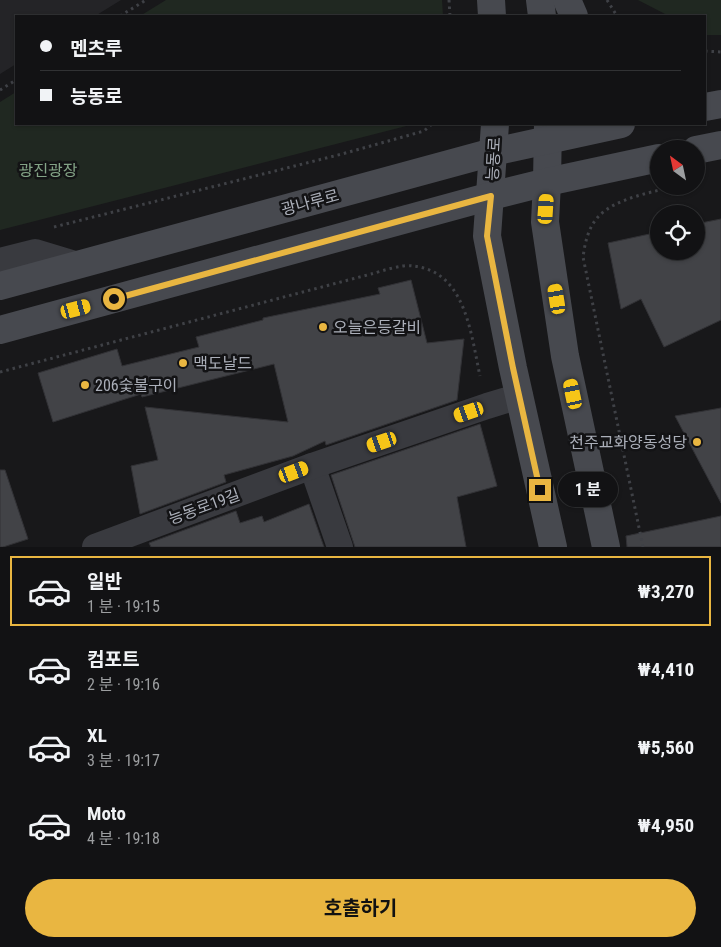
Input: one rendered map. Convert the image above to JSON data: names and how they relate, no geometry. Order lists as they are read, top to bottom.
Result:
{
  "streets": {
    "main road": ["능동로", "광나루로"],
    "street": ["능동로19길"]
  },
  "crossings": [
    ["능동로", "광나루로"],
    ["능동로", "능동로19길"]
  ],
  "parks": ["광진광장"],
  "places": [
    "오늘은등갈비",
    "맥도날드",
    "206숯불구이",
    "천주교화양동성당"
  ],
  "north": "top left",
  "page": {
    "banner": ["멘츠루", "능동로"],
    "bubble": "1 분",
    "list": [
      {
        "name": "일반",
        "note": "1 분 · 19:15",
        "value": "₩3,270"
      },
      {
        "name": "컴포트",
        "note": "2 분 · 19:16",
        "value": "₩4,410"
      },
      {
        "name": "XL",
        "note": "3 분 · 19:17",
        "value": "₩5,560"
      },
      {
        "name": "Moto",
        "note": "4 분 · 19:18",
        "value": "₩4,950"
      }
    ],
    "buttons": "호출하기"
  }
}
